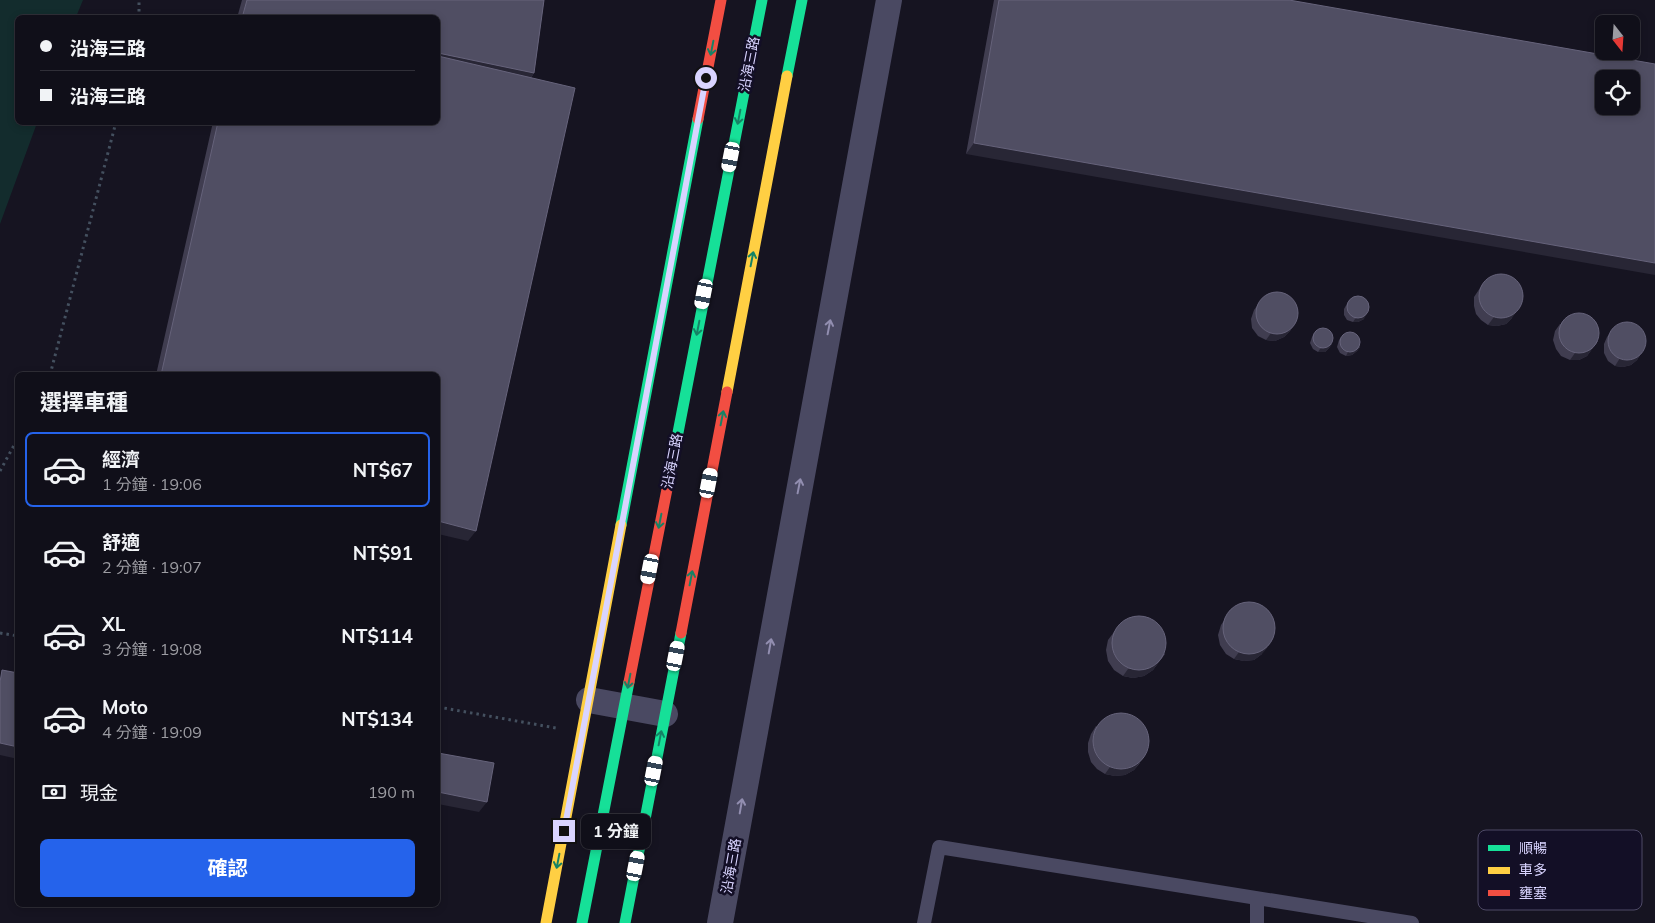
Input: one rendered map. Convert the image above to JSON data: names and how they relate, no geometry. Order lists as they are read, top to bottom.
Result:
{
  "streets": {
    "main road": ["沿海三路"]
  },
  "legend": ["順暢", "車多", "壅塞"],
  "north": "bottom",
  "page": {
    "banner": ["沿海三路", "沿海三路"],
    "heading": "選擇車種",
    "list": [
      {
        "name": "經濟",
        "note": "1 分鐘 · 19:06",
        "value": "NT$67"
      },
      {
        "name": "舒適",
        "note": "2 分鐘 · 19:07",
        "value": "NT$91"
      },
      {
        "name": "XL",
        "note": "3 分鐘 · 19:08",
        "value": "NT$114"
      },
      {
        "name": "Moto",
        "note": "4 分鐘 · 19:09",
        "value": "NT$134"
      }
    ],
    "pay": ["現金", "190 m"],
    "bubble": "1 分鐘",
    "buttons": "確認"
  }
}
